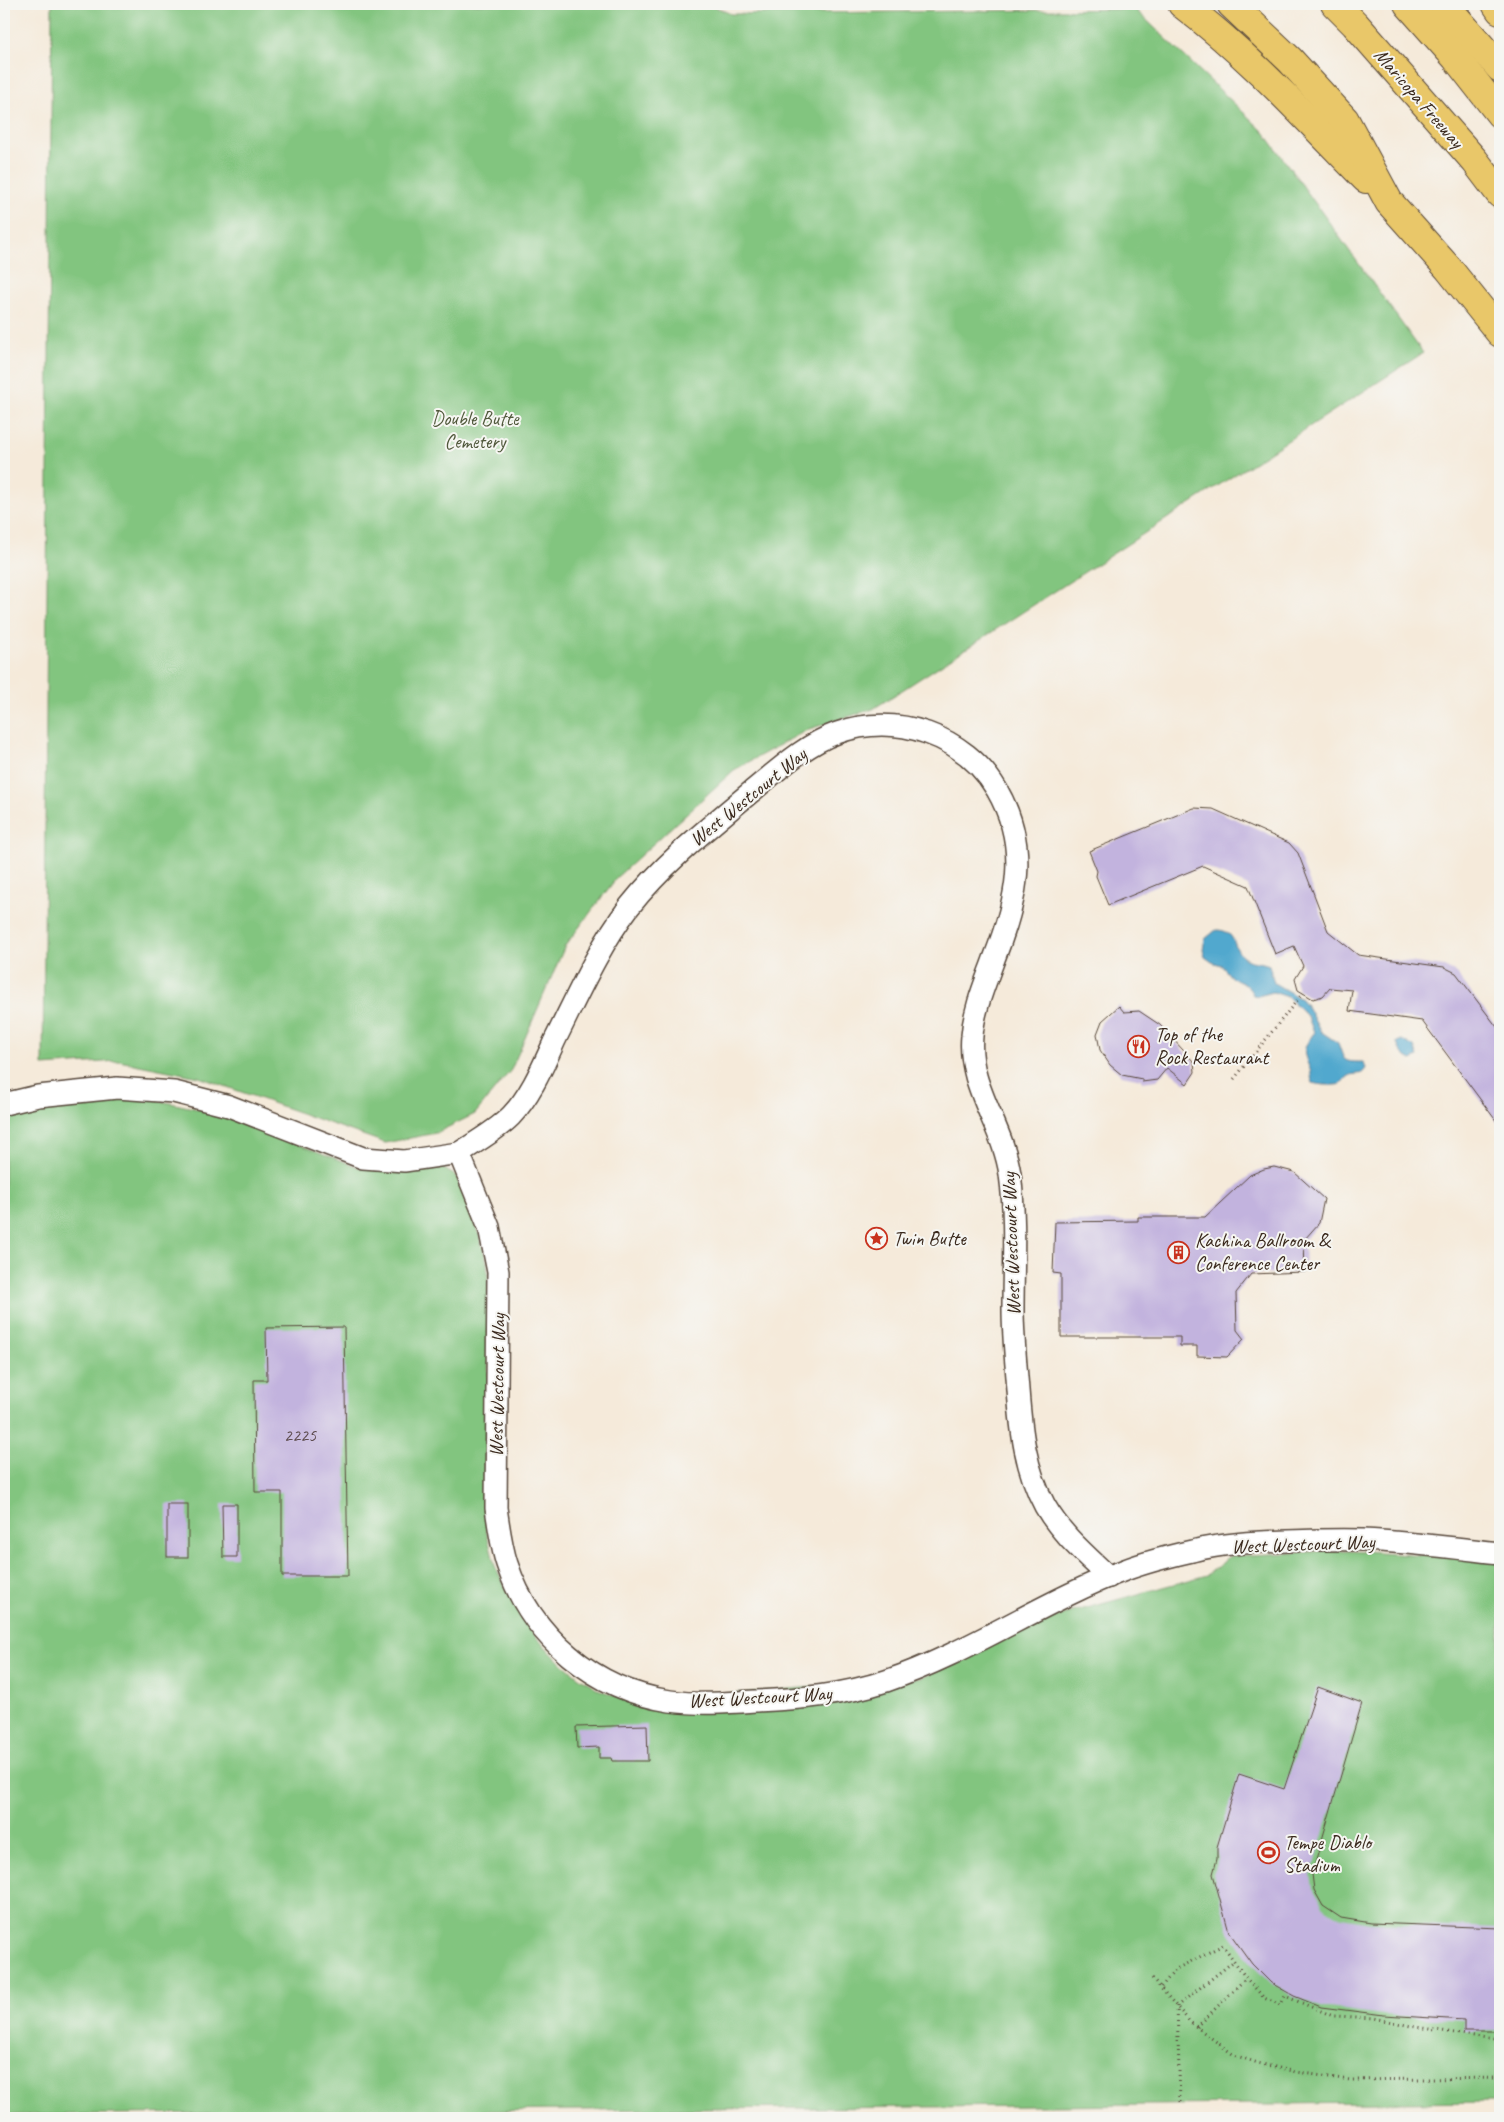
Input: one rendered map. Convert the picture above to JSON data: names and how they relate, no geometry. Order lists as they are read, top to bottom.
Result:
{
  "streets": {
    "highway": ["Maricopa Freeway"],
    "street": ["West Westcourt Way"]
  },
  "parks": ["Double Butte Cemetery"],
  "places": {
    "restaurant": ["Top of the Rock Restaurant"],
    "place": ["Twin Butte"],
    "building": ["Kachina Ballroom & Conference Center"],
    "sports": ["Tempe Diablo Stadium"]
  },
  "house_numbers": ["2225"]
}
